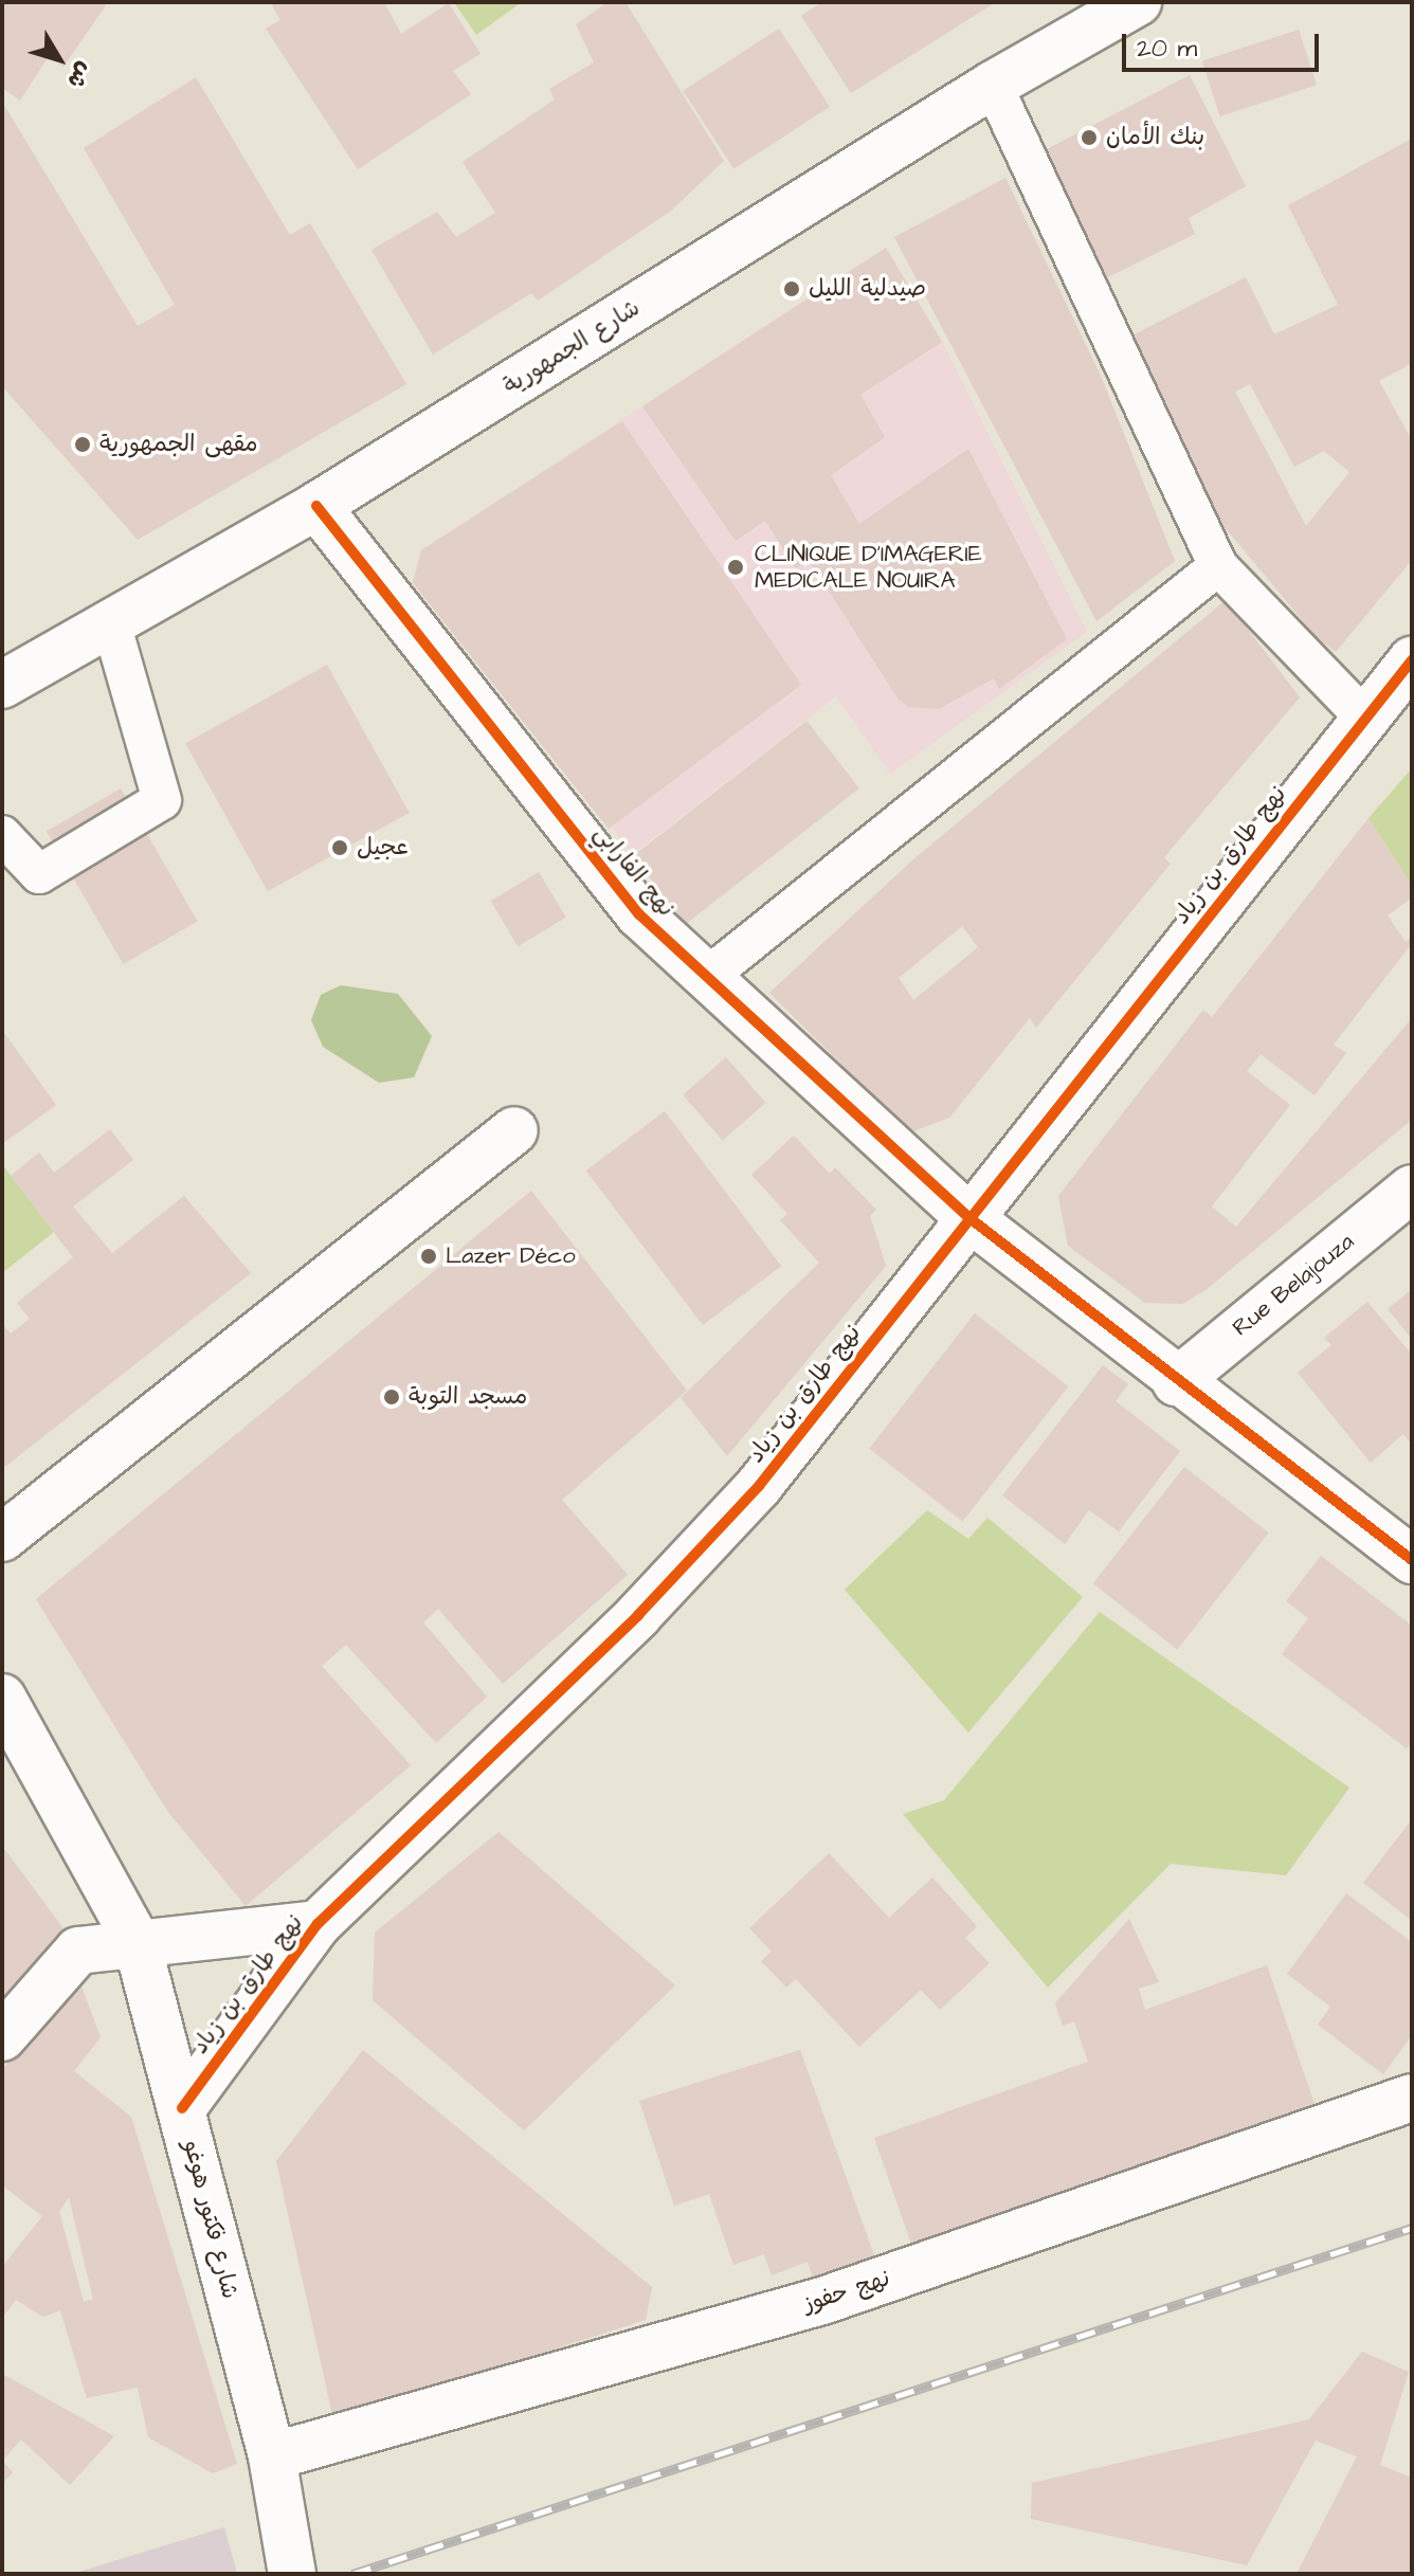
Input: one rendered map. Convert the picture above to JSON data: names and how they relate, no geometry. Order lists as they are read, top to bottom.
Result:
{
  "streets": {
    "street": [
      "شارع الجمهورية",
      "نهج طارق بن زياد",
      "نهج الفارابي",
      "Rue Belajouza",
      "شارع فكتور هوغو",
      "نهج حفوز"
    ]
  },
  "crossings": [
    ["شارع الجمهورية", "نهج الفارابي"],
    ["نهج طارق بن زياد", "نهج الفارابي"],
    ["نهج طارق بن زياد", "شارع فكتور هوغو"],
    ["نهج الفارابي", "Rue Belajouza"],
    ["شارع فكتور هوغو", "نهج حفوز"]
  ],
  "places": [
    "بنك الأمان",
    "صيدلية الليل",
    "مقهى الجمهورية",
    "CLINIQUE D'IMAGERIE MEDICALE NOUIRA",
    "عجيل",
    "Lazer Déco",
    "مسجد التوبة"
  ],
  "scale_bar": "20 m",
  "north": "bottom right"
}
